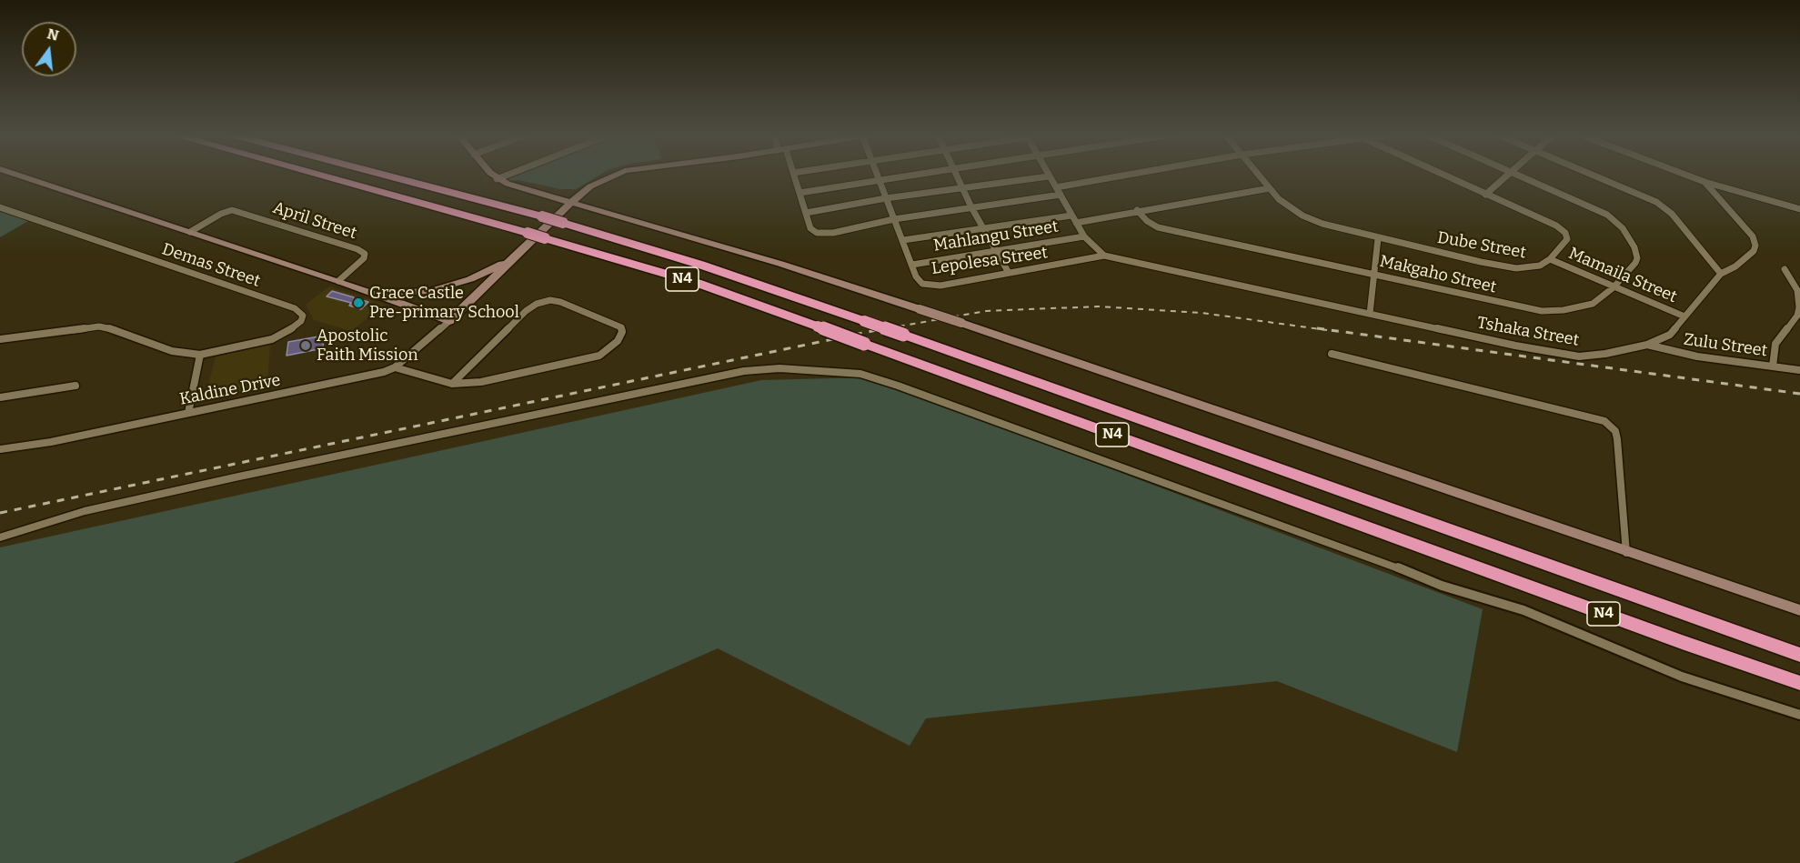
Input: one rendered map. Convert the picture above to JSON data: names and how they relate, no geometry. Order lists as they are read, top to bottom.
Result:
{
  "streets": {
    "highway": ["N4"],
    "street": [
      "April Street",
      "Mahlangu Street",
      "Dube Street",
      "Lepolesa Street",
      "Demas Street",
      "Makgaho Street",
      "Mamaila Street",
      "Tshaka Street",
      "Zulu Street",
      "Kaldine Drive"
    ]
  },
  "crossings": [
    ["Mahlangu Street", "Lepolesa Street"],
    ["Dube Street", "Mamaila Street"],
    ["Lepolesa Street", "Tshaka Street"],
    ["Makgaho Street", "Mamaila Street"],
    ["Mamaila Street", "Tshaka Street"],
    ["Tshaka Street", "Zulu Street"]
  ],
  "places": ["Grace Castle Pre-primary School", "Apostolic Faith Mission"],
  "north": "top"
}
